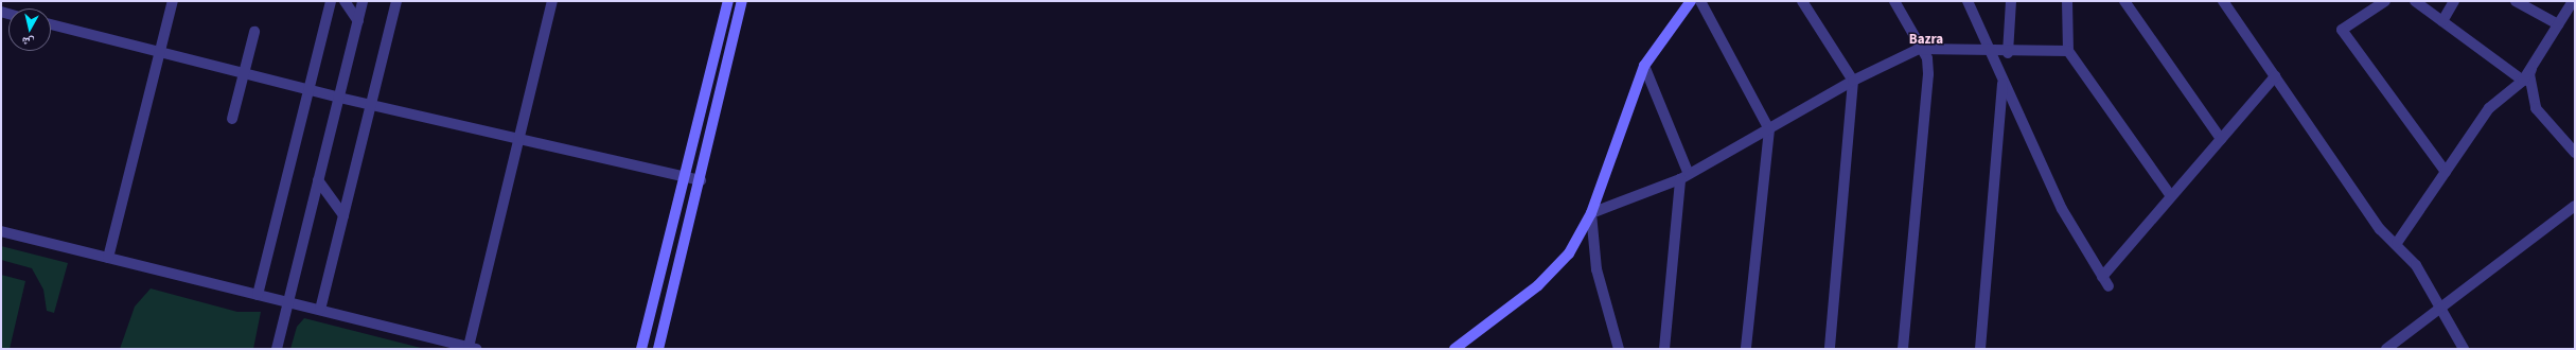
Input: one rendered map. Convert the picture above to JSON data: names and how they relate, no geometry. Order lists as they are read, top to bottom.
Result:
{
  "districts": ["Bazra"],
  "north": "bottom"
}
